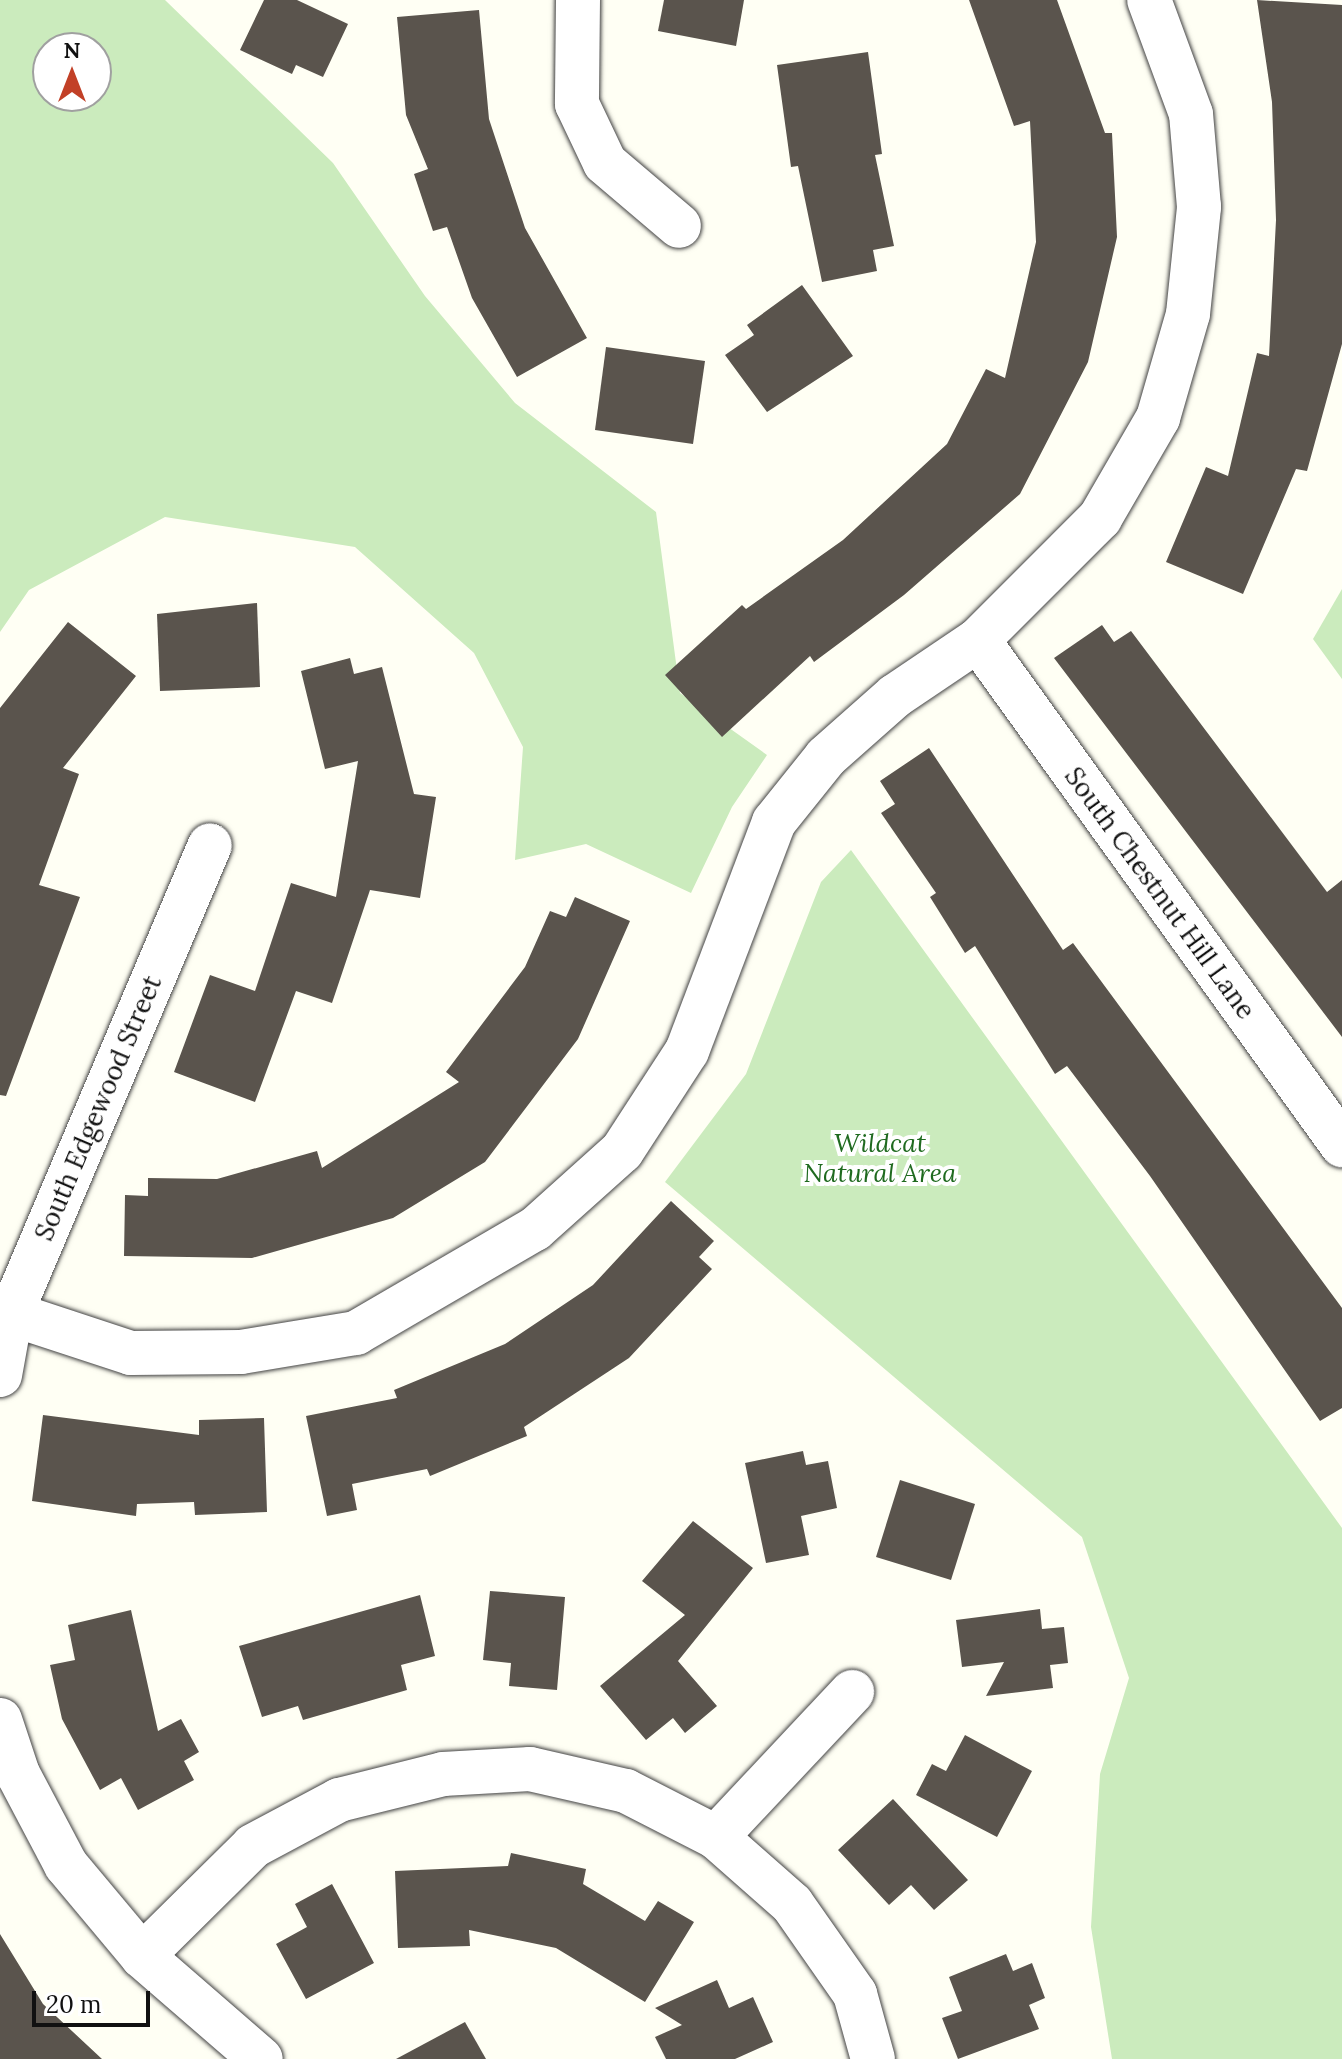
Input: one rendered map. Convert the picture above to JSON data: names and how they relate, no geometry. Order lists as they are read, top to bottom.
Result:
{
  "streets": {
    "street": ["South Chestnut Hill Lane", "South Edgewood Street"]
  },
  "parks": ["Wildcat Natural Area"],
  "scale_bar": "20 m",
  "north": "top"
}
